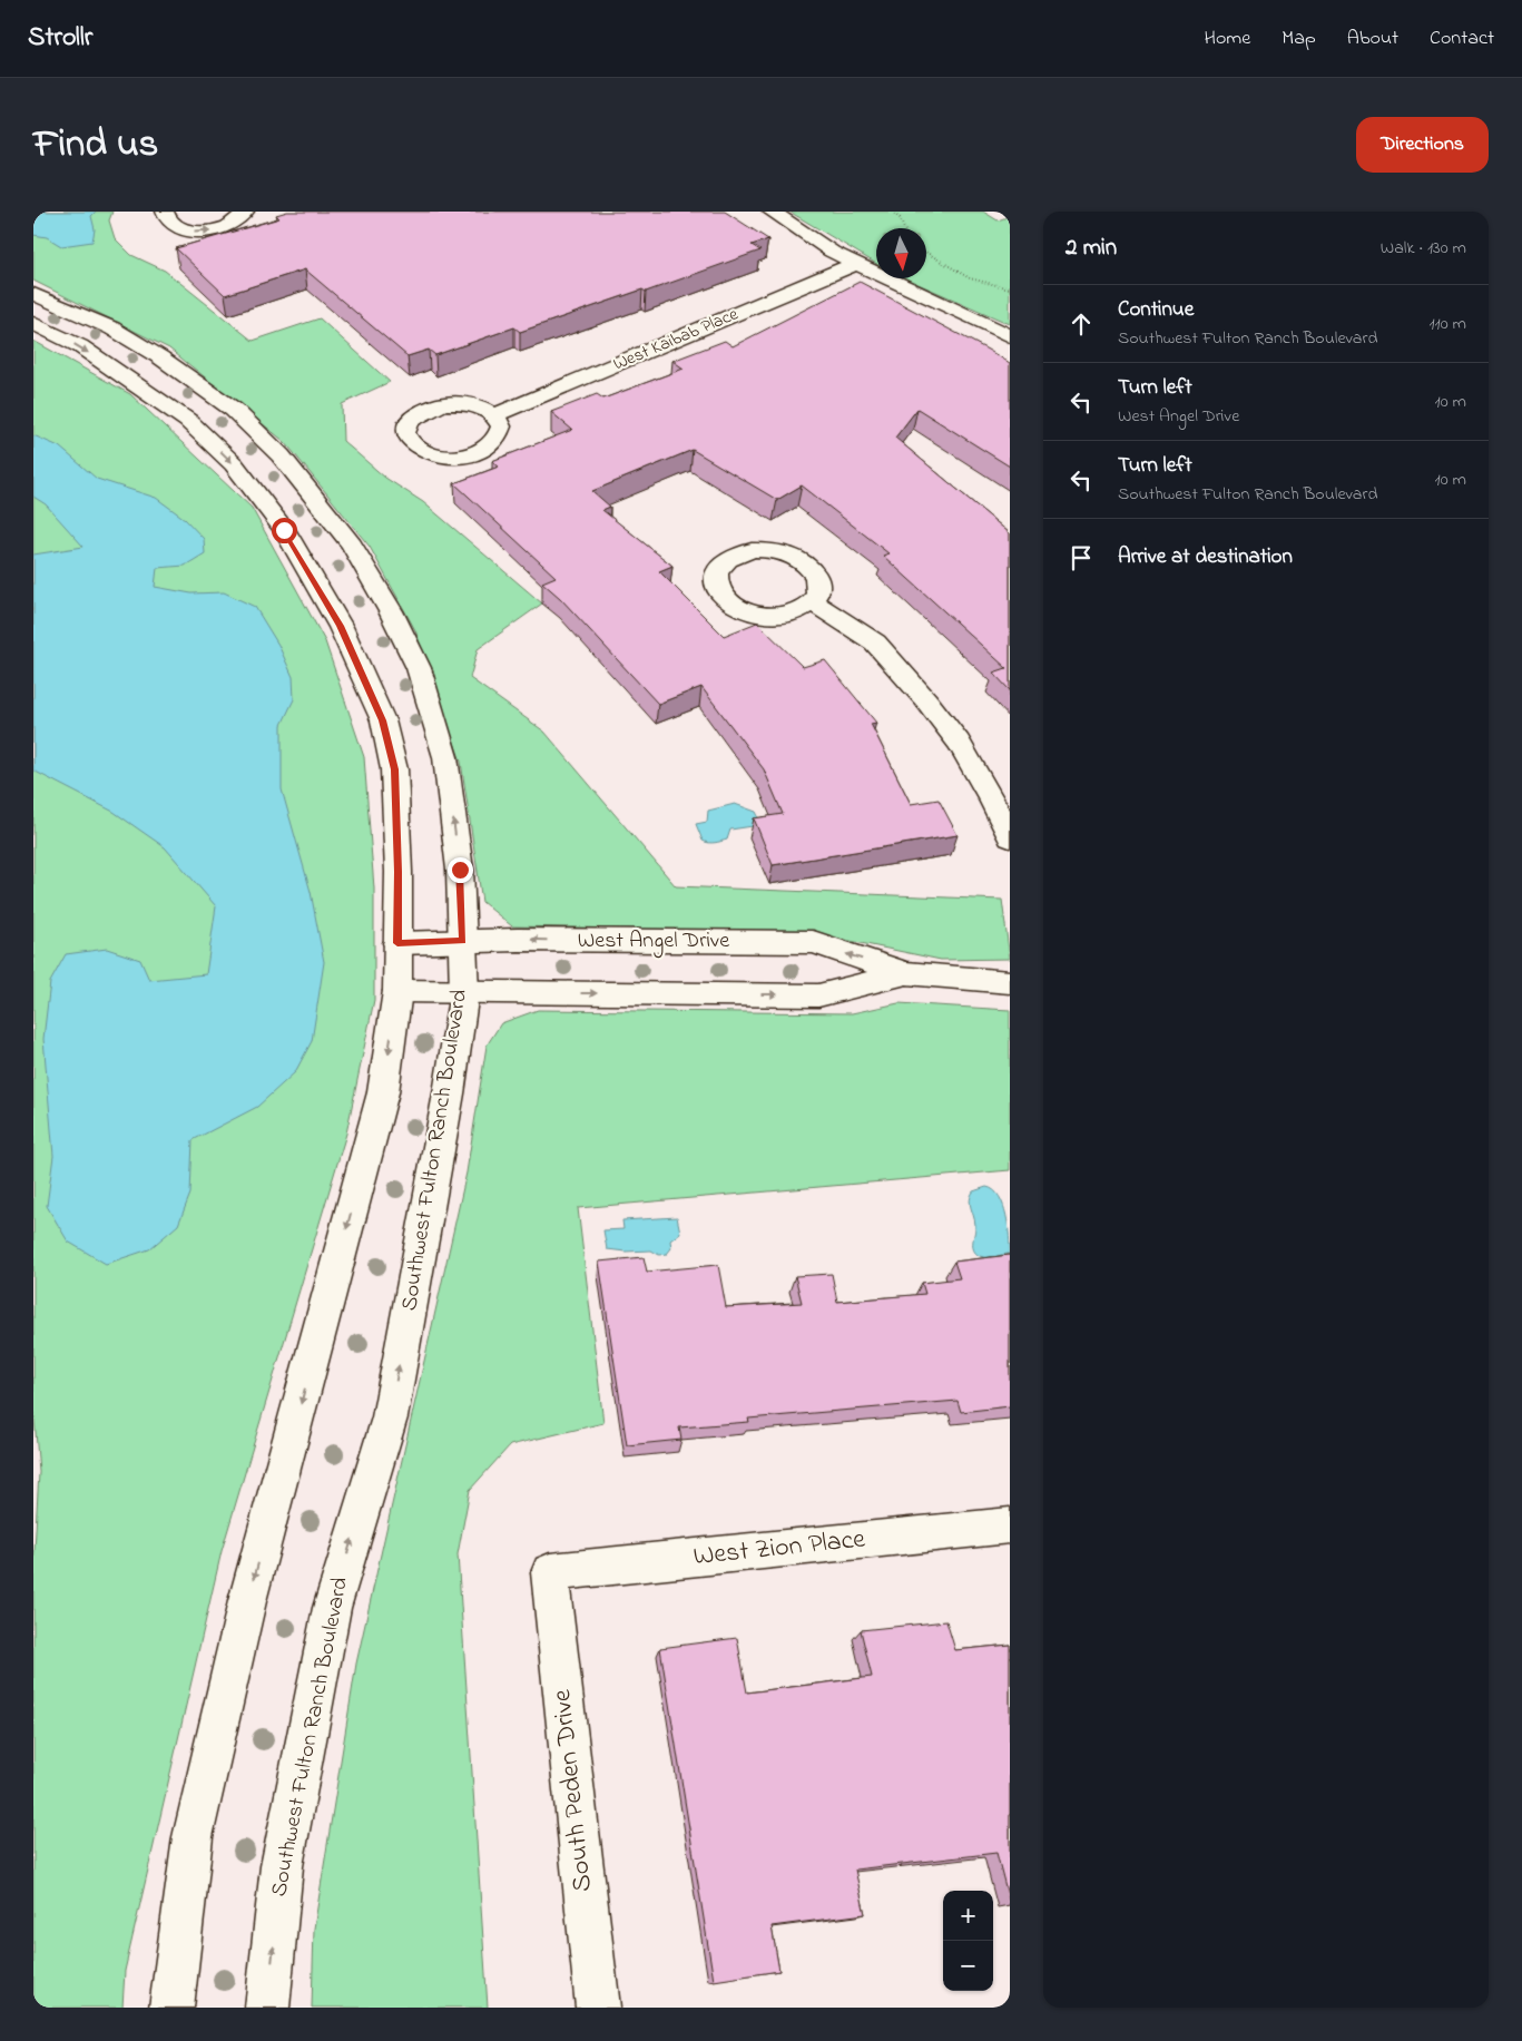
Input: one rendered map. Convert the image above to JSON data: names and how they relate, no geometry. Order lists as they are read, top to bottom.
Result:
{
  "streets": {
    "street": [
      "West Kaibab Place",
      "West Angel Drive",
      "Southwest Fulton Ranch Boulevard",
      "West Zion Place",
      "South Peden Drive"
    ]
  },
  "crossings": [
    ["West Angel Drive", "Southwest Fulton Ranch Boulevard"],
    ["West Zion Place", "South Peden Drive"]
  ],
  "north": "bottom",
  "page": {
    "header": "Strollr",
    "nav": [
      "Home",
      "Map",
      "About",
      "Contact"
    ],
    "title": "Find us",
    "buttons": "Directions",
    "heading": ["2 min", "Walk · 130 m"],
    "list": [
      ["Continue", "Southwest Fulton Ranch Boulevard", "110 m"],
      ["Turn left", "West Angel Drive", "10 m"],
      ["Turn left", "Southwest Fulton Ranch Boulevard", "10 m"],
      "Arrive at destination"
    ],
    "map_buttons": ["+", "−"]
  }
}
